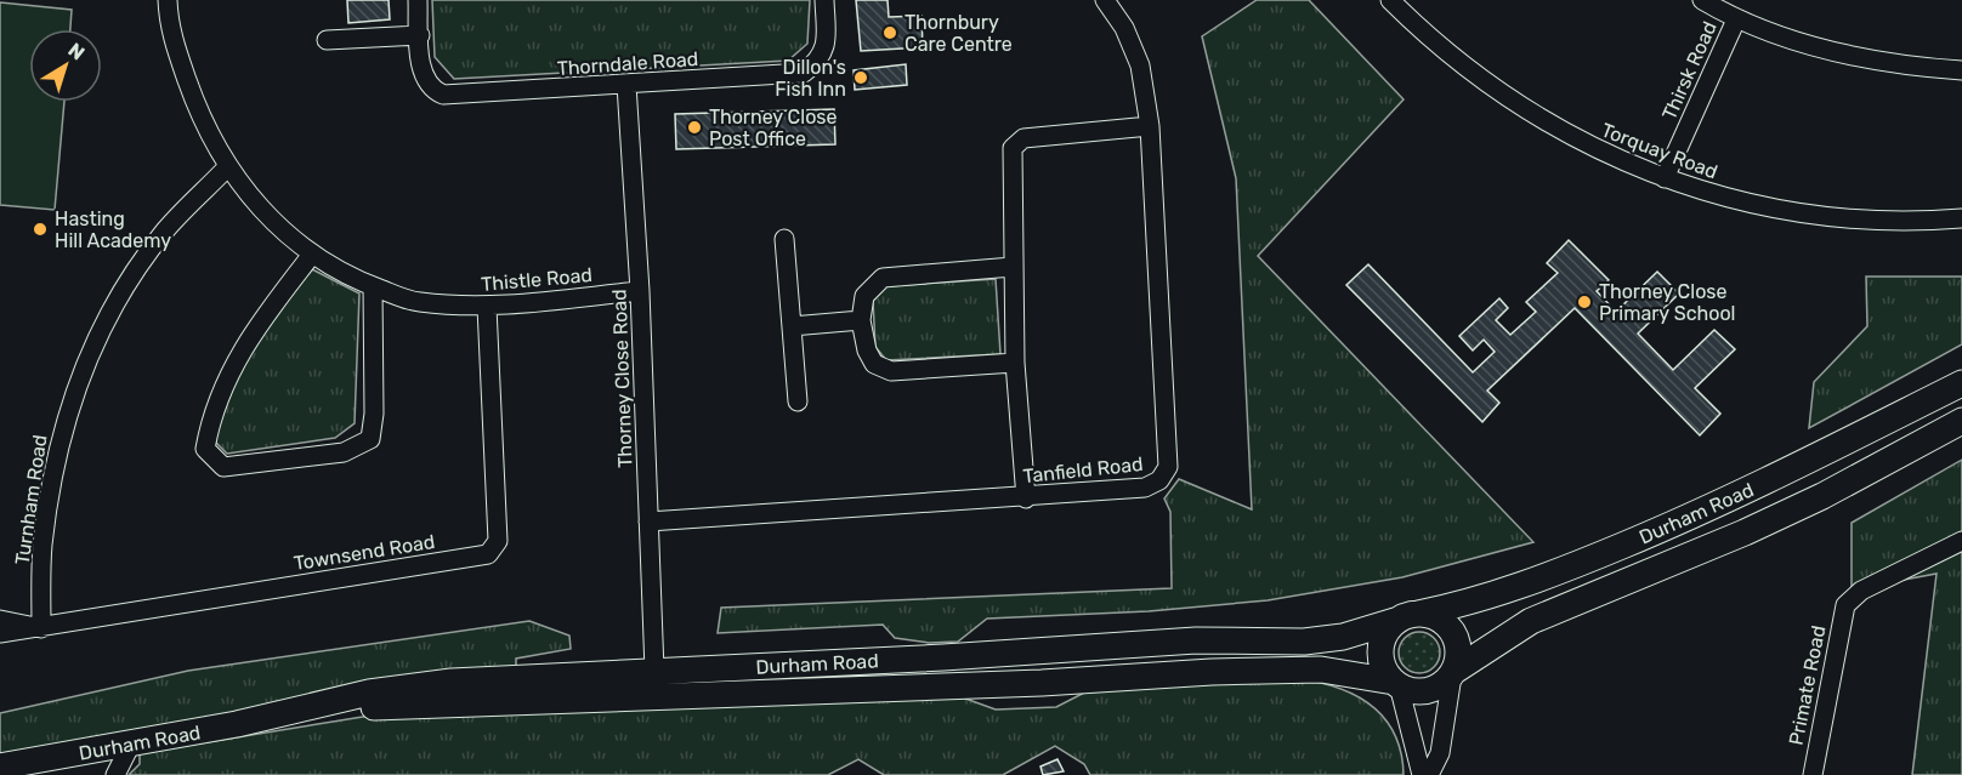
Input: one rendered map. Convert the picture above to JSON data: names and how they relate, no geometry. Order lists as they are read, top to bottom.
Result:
{
  "streets": {
    "highway": ["Durham Road"],
    "street": [
      "Thorndale Road",
      "Thirsk Road",
      "Torquay Road",
      "Thistle Road",
      "Thorney Close Road",
      "Tanfield Road",
      "Turnham Road",
      "Townsend Road",
      "Primate Road"
    ]
  },
  "crossings": [
    ["Thorndale Road", "Thorney Close Road"],
    ["Thirsk Road", "Torquay Road"],
    ["Thistle Road", "Thorney Close Road"],
    ["Thistle Road", "Turnham Road"],
    ["Thistle Road", "Townsend Road"],
    ["Thorney Close Road", "Tanfield Road"],
    ["Thorney Close Road", "Durham Road"],
    ["Turnham Road", "Townsend Road"]
  ],
  "places": [
    "Thornbury Care Centre",
    "Dillon's Fish Inn",
    "Thorney Close Post Office",
    "Hasting Hill Academy",
    "Thorney Close Primary School"
  ],
  "north": "top right"
}
